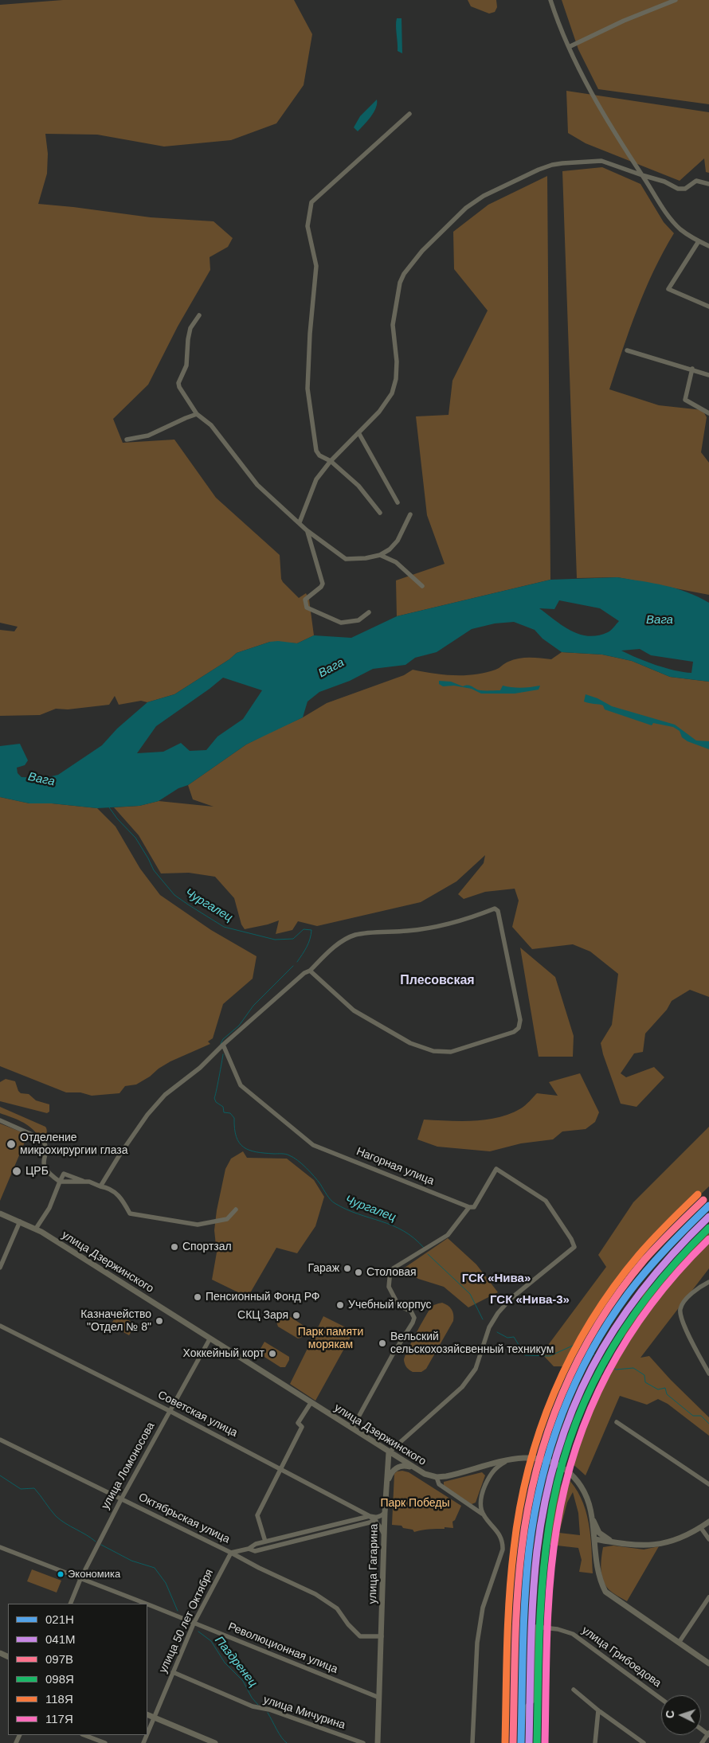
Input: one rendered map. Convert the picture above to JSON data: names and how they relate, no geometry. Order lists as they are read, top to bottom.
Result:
{
  "streets": {
    "main road": ["улица Дзержинского", "улица Гагарина"],
    "street": [
      "Нагорная улица",
      "Советская улица",
      "улица Ломоносова",
      "Октябрьская улица",
      "улица 50 лет Октября",
      "Революционная улица",
      "улица Грибоедова",
      "улица Мичурина"
    ]
  },
  "crossings": [
    ["улица Дзержинского", "улица Ломоносова"],
    ["улица Дзержинского", "улица Гагарина"],
    ["Советская улица", "улица Ломоносова"],
    ["Советская улица", "Октябрьская улица"],
    ["улица Ломоносова", "Октябрьская улица"],
    ["улица Ломоносова", "Революционная улица"],
    ["Октябрьская улица", "улица Гагарина"],
    ["Октябрьская улица", "улица 50 лет Октября"],
    ["улица Гагарина", "Революционная улица"],
    ["улица 50 лет Октября", "Революционная улица"],
    ["улица 50 лет Октября", "улица Мичурина"]
  ],
  "districts": ["Плесовская", "ГСК «Нива»", "ГСК «Нива-3»"],
  "water": ["Вага", "Чургалец", "Паздренец"],
  "parks": ["Парк памяти морякам", "Парк Победы"],
  "places": [
    "Отделение микрохирургии глаза",
    "ЦРБ",
    "Спортзал",
    "Гараж",
    "Столовая",
    "Пенсионный Фонд РФ",
    "Учебный корпус",
    "СКЦ Заря",
    "Казначейство \"Отдел № 8\"",
    "Вельский сельскохозяйсвенный техникум",
    "Хоккейный корт",
    "Экономика"
  ],
  "lines": [
    "transit line 118Я",
    "transit line 097В",
    "transit line 021Н",
    "transit line 041М",
    "transit line 098Я",
    "transit line 117Я"
  ],
  "legend": [
    "021Н",
    "041М",
    "097В",
    "098Я",
    "118Я",
    "117Я"
  ],
  "north": "left"
}
